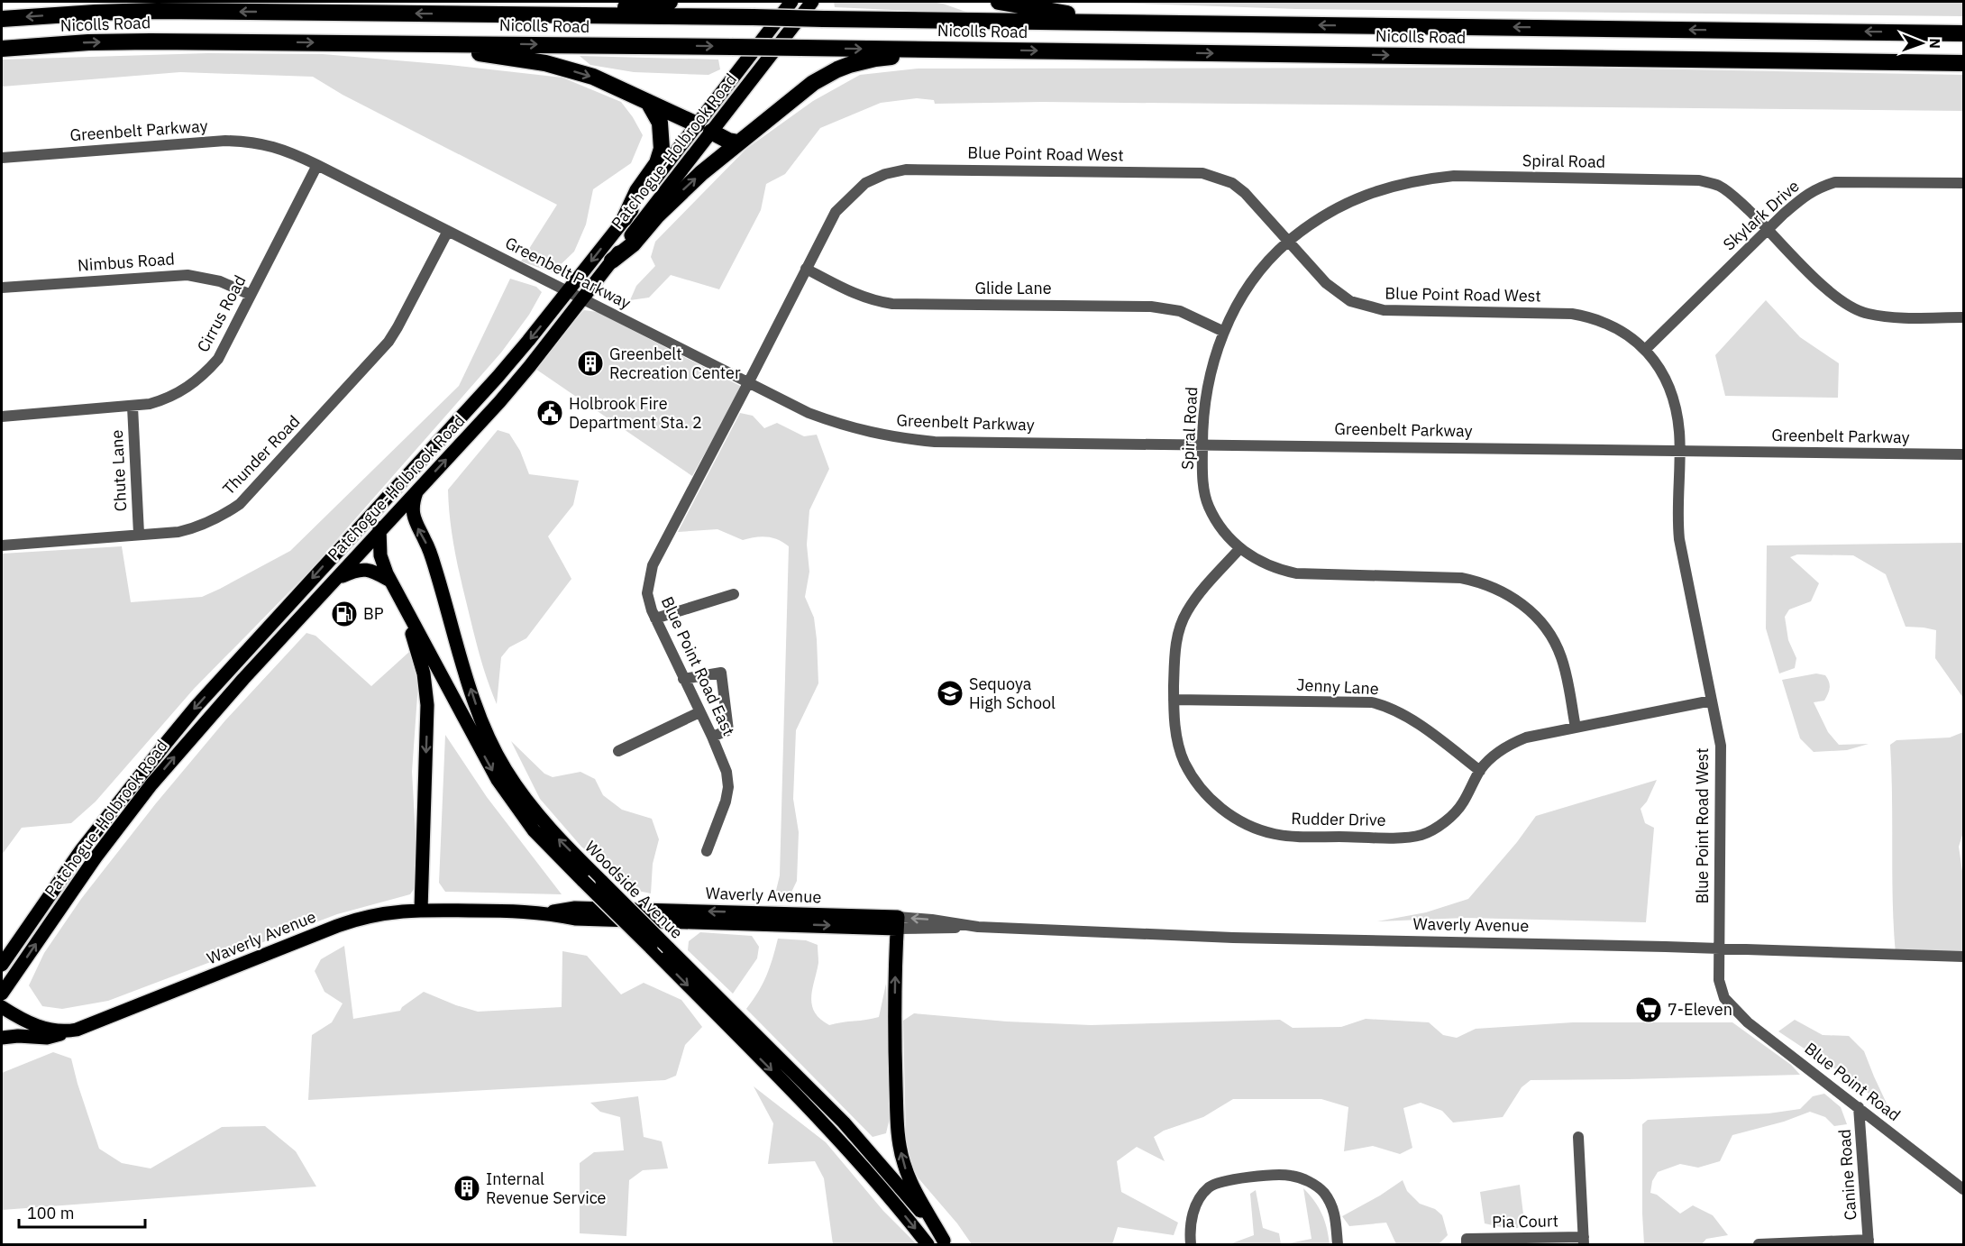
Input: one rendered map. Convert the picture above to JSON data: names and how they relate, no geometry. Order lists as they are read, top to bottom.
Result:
{
  "streets": {
    "highway": ["Nicolls Road"],
    "main road": ["Patchogue-Holbrook Road", "Woodside Avenue", "Waverly Avenue"],
    "street": [
      "Greenbelt Parkway",
      "Blue Point Road West",
      "Spiral Road",
      "Skylark Drive",
      "Nimbus Road",
      "Glide Lane",
      "Cirrus Road",
      "Thunder Road",
      "Chute Lane",
      "Blue Point Road East",
      "Jenny Lane",
      "Rudder Drive",
      "Blue Point Road",
      "Canine Road",
      "Pia Court"
    ]
  },
  "crossings": [
    ["Greenbelt Parkway", "Patchogue-Holbrook Road"],
    ["Greenbelt Parkway", "Blue Point Road West"],
    ["Greenbelt Parkway", "Spiral Road"],
    ["Greenbelt Parkway", "Cirrus Road"],
    ["Greenbelt Parkway", "Thunder Road"],
    ["Greenbelt Parkway", "Blue Point Road East"],
    ["Patchogue-Holbrook Road", "Woodside Avenue"],
    ["Blue Point Road West", "Spiral Road"],
    ["Blue Point Road West", "Skylark Drive"],
    ["Blue Point Road West", "Glide Lane"],
    ["Blue Point Road West", "Blue Point Road East"],
    ["Blue Point Road West", "Rudder Drive"],
    ["Blue Point Road West", "Waverly Avenue"],
    ["Blue Point Road West", "Blue Point Road"],
    ["Spiral Road", "Skylark Drive"],
    ["Spiral Road", "Glide Lane"],
    ["Spiral Road", "Rudder Drive"],
    ["Nimbus Road", "Cirrus Road"],
    ["Cirrus Road", "Chute Lane"],
    ["Thunder Road", "Chute Lane"],
    ["Jenny Lane", "Rudder Drive"],
    ["Blue Point Road", "Canine Road"]
  ],
  "places": {
    "building": ["Greenbelt Recreation Center", "Internal Revenue Service"],
    "public building": ["Holbrook Fire Department Sta. 2"],
    "fuel station": ["BP"],
    "school or university": ["Sequoya High School"],
    "supermarket": ["7-Eleven"]
  },
  "scale_bar": "100 m",
  "north": "right"
}
